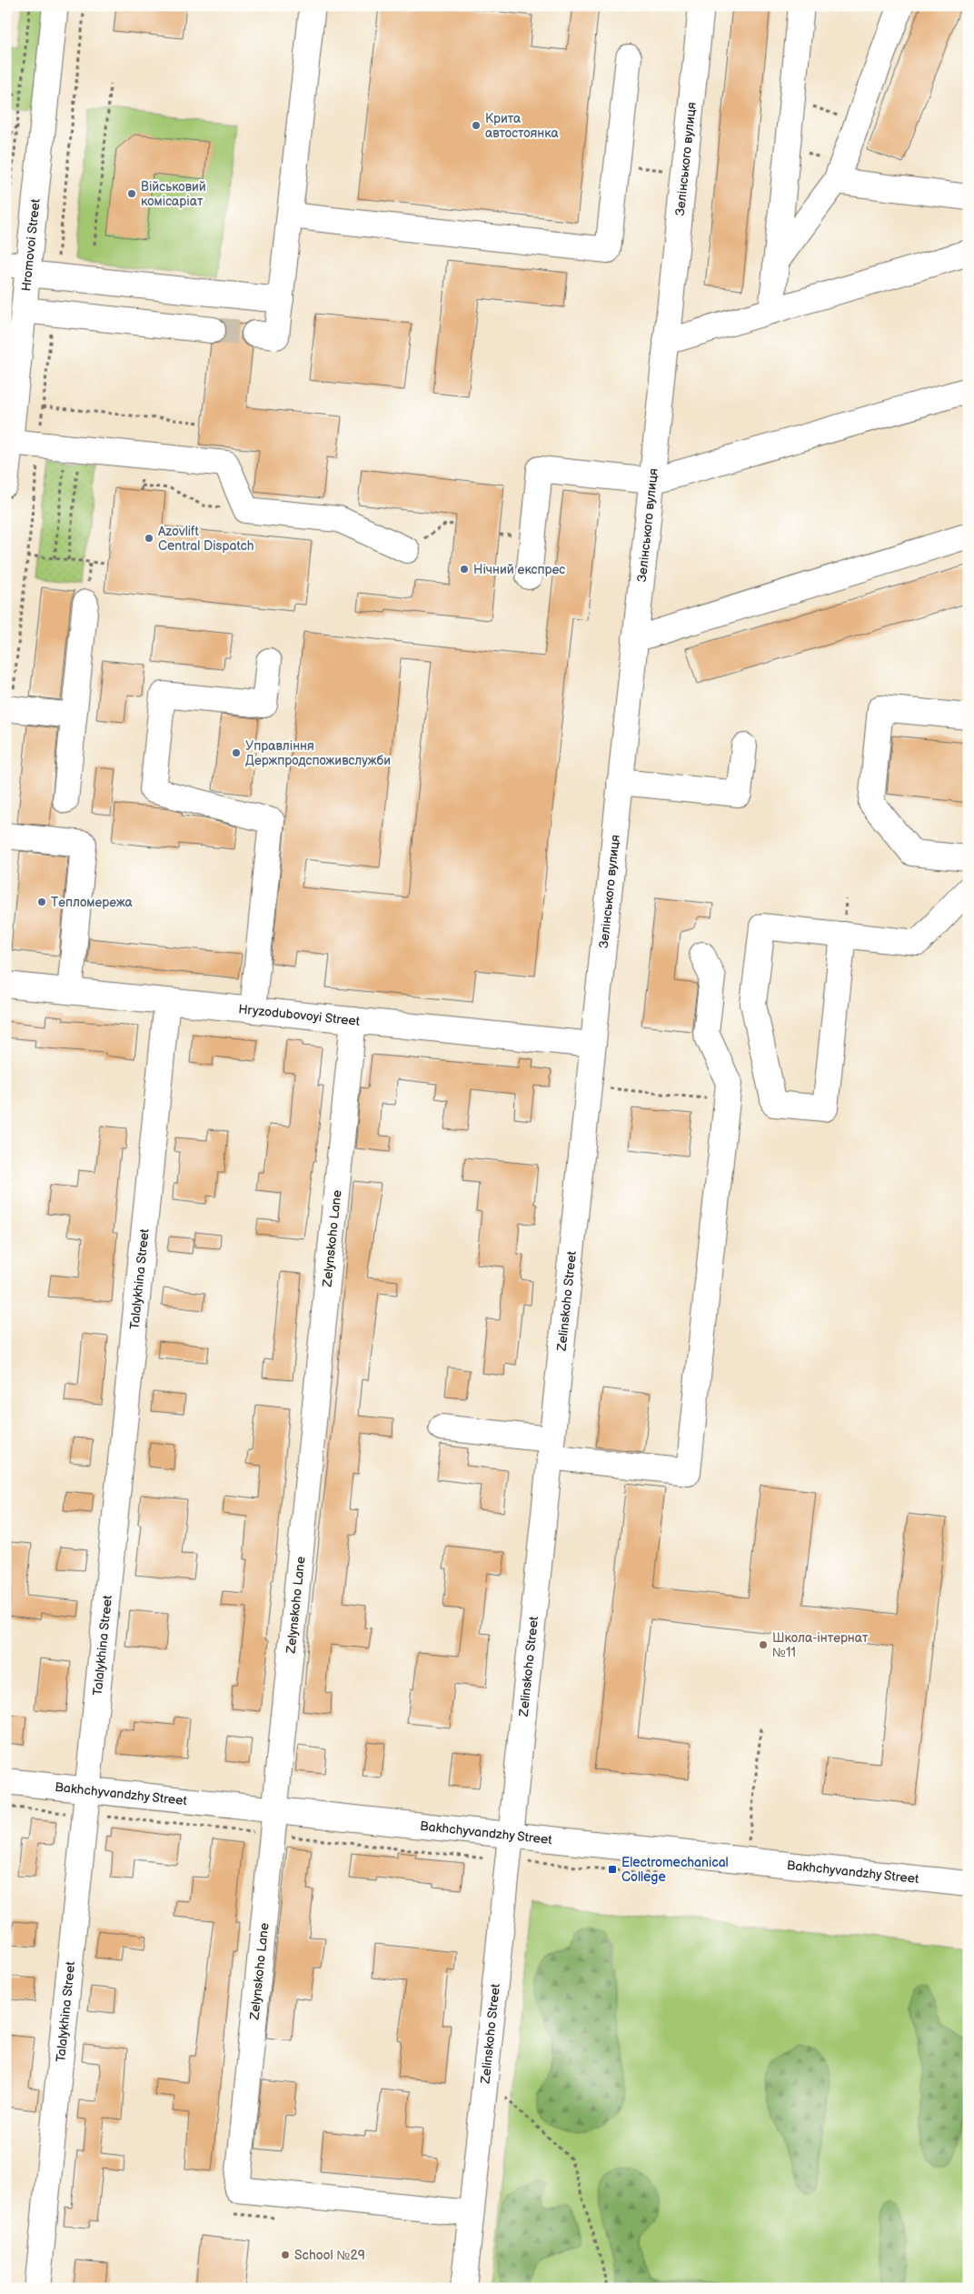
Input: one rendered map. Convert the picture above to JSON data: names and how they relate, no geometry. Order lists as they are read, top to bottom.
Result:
{
  "streets": {
    "street": [
      "Зелінського вулиця",
      "Hromovoi Street",
      "Hryzodubovoyi Street",
      "Zelynskoho Lane",
      "Talalykhina Street",
      "Zelinskoho Street",
      "Bakhchyvandzhy Street"
    ]
  },
  "crossings": [
    ["Зелінського вулиця", "Hryzodubovoyi Street"],
    ["Зелінського вулиця", "Zelinskoho Street"],
    ["Hryzodubovoyi Street", "Zelynskoho Lane"],
    ["Hryzodubovoyi Street", "Talalykhina Street"],
    ["Hryzodubovoyi Street", "Zelinskoho Street"],
    ["Zelynskoho Lane", "Zelinskoho Street"],
    ["Zelynskoho Lane", "Bakhchyvandzhy Street"],
    ["Talalykhina Street", "Bakhchyvandzhy Street"],
    ["Zelinskoho Street", "Bakhchyvandzhy Street"]
  ],
  "places": {
    "other": [
      "Крита автостоянка",
      "Військовий комісаріат",
      "Azovlift Central Dispatch",
      "Нічний експрес",
      "Управління Держпродспоживслужби",
      "Тепломережа",
      "Школа-інтернат №11",
      "School №29"
    ],
    "transit": ["Electromechanical College"]
  }
}
